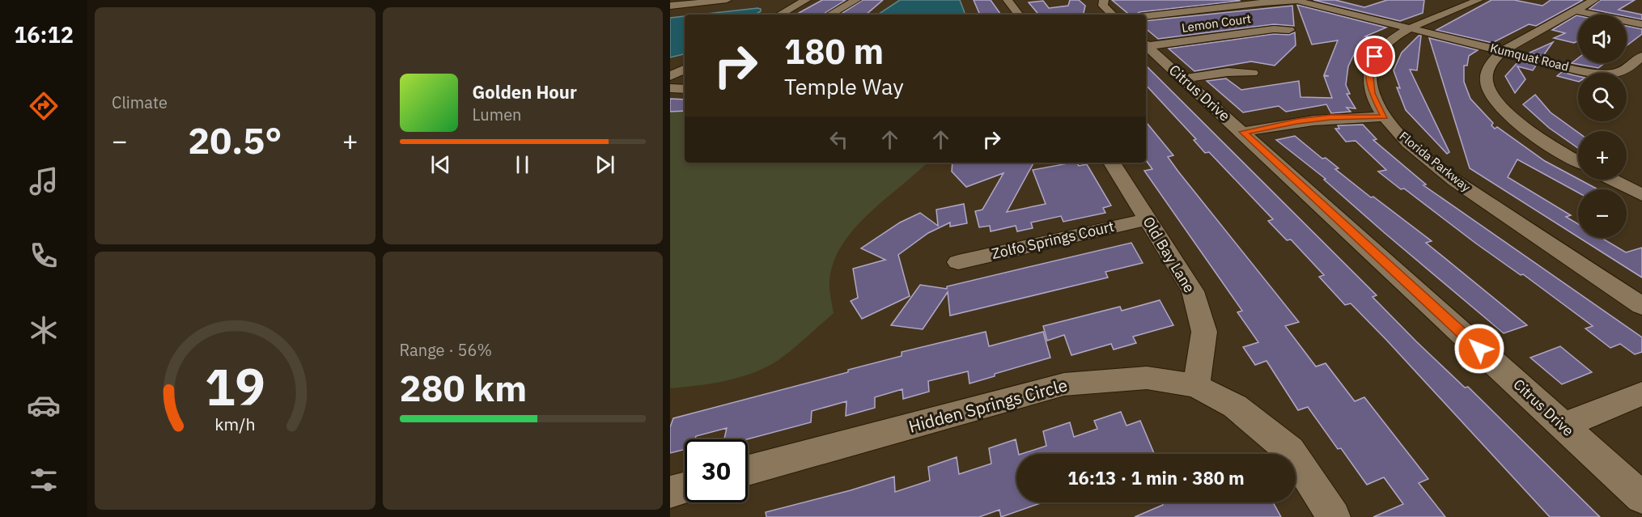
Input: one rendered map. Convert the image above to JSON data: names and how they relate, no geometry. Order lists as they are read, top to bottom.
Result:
{
  "streets": {
    "street": [
      "Lemon Court",
      "Kumquat Road",
      "Citrus Drive",
      "Florida Parkway",
      "Zolfo Springs Court",
      "Old Bay Lane",
      "Hidden Springs Circle"
    ]
  },
  "crossings": [
    ["Kumquat Road", "Florida Parkway"],
    ["Zolfo Springs Court", "Old Bay Lane"],
    ["Old Bay Lane", "Hidden Springs Circle"]
  ],
  "page": {
    "tabs": "16:12",
    "tile": [
      "Climate",
      ["Range · 56%", "280 km"]
    ],
    "map_buttons": ["+", "−"],
    "turn": ["180 m", "Temple Way"],
    "song": ["Golden Hour", "Lumen"],
    "heat": ["−", "20.5°", "+"],
    "limit": "30",
    "trip": "16:13 · 1 min · 380 m",
    "gauge": ["19", "km/h"]
  }
}
